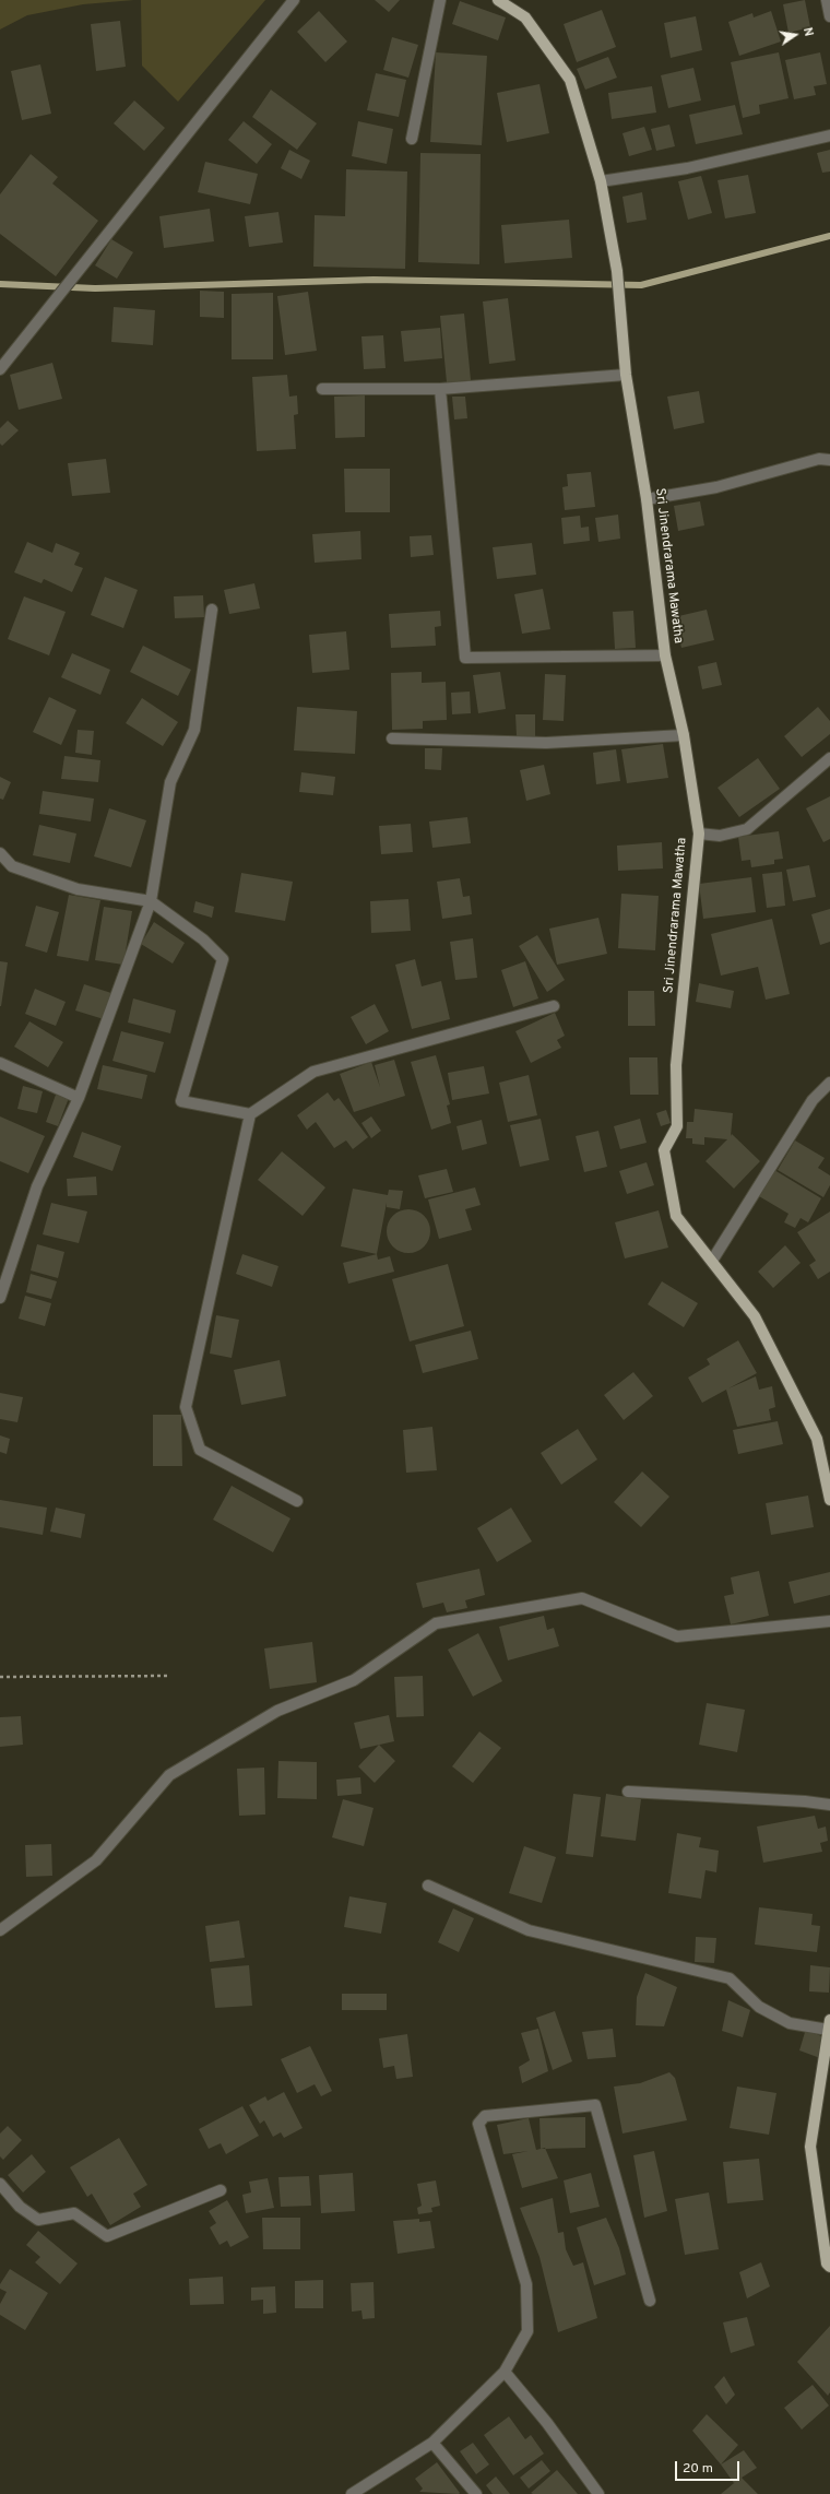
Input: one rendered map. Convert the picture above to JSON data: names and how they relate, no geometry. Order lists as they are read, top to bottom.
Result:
{
  "streets": {
    "main road": ["Sri Jinendrarama Mawatha"]
  },
  "scale_bar": "20 m",
  "north": "right"
}
